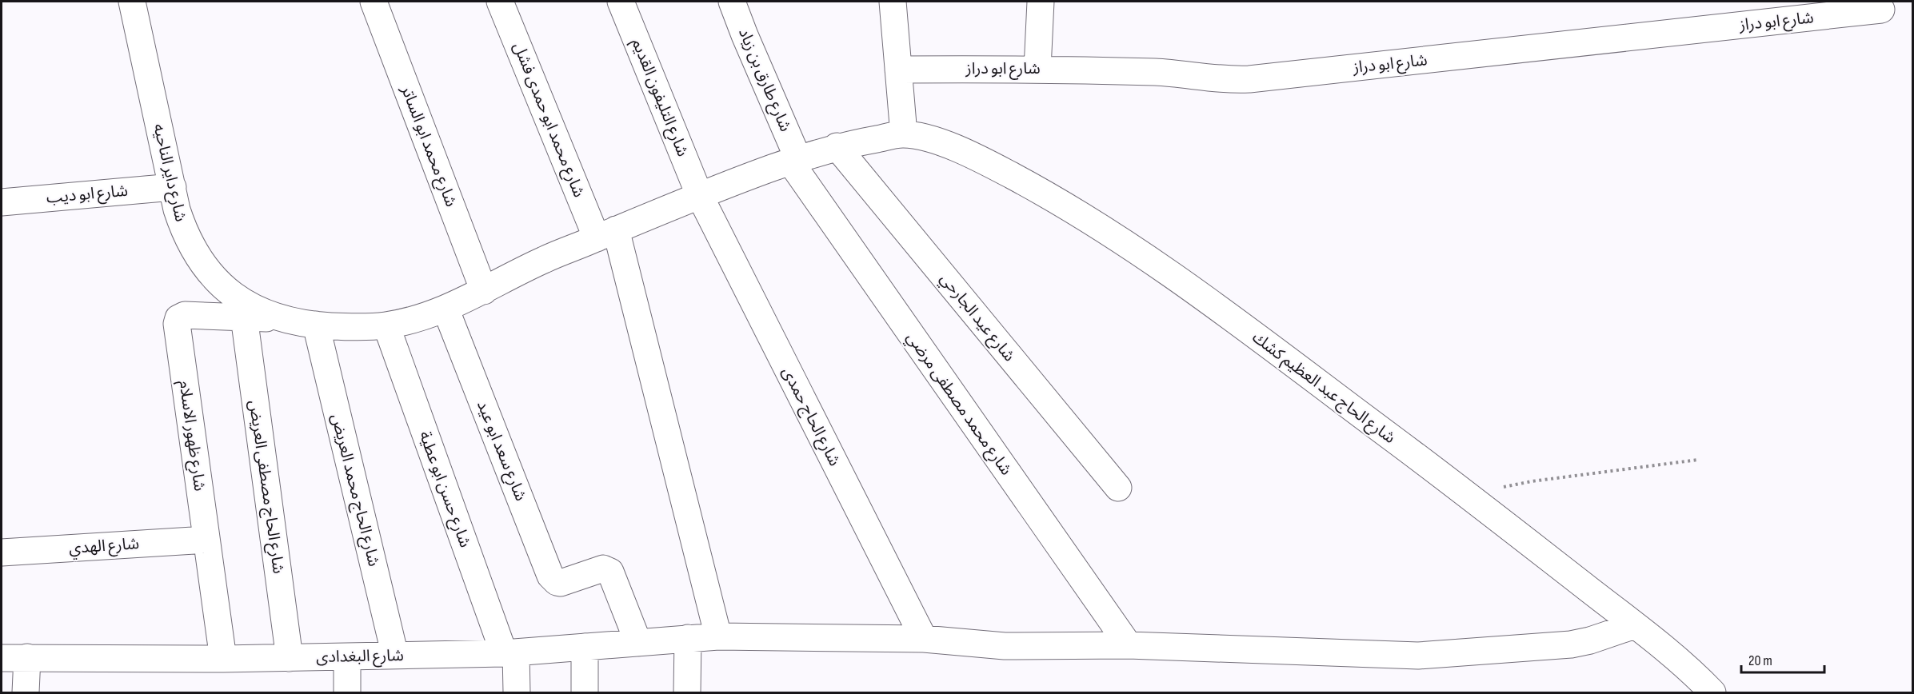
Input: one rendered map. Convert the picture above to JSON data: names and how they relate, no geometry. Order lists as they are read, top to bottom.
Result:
{
  "streets": {
    "street": [
      "شارع ابو دراز",
      "شارع طارق بن زياد",
      "شارع التليفون القديم",
      "شارع محمد ابو حمدى فشل",
      "شارع محمد ابو الساتر",
      "شارع داير الناحيه",
      "شارع ابو ديب",
      "شارع عيد الجارحي",
      "شارع الحاج عبد العظيم كشك",
      "شارع محمد مصطفى مرضي",
      "شارع الحاج حمدى",
      "شارع ظهور الاسلام",
      "شارع سعد ابو عيد",
      "شارع الحاج مصطفى العريض",
      "شارع حسن ابو عطية",
      "شارع الحاج محمد العريض",
      "شارع الهدي",
      "شارع البغدادى"
    ]
  },
  "crossings": [
    ["شارع طارق بن زياد", "شارع داير الناحيه"],
    ["شارع طارق بن زياد", "شارع محمد مصطفى مرضي"],
    ["شارع التليفون القديم", "شارع داير الناحيه"],
    ["شارع التليفون القديم", "شارع الحاج حمدى"],
    ["شارع محمد ابو حمدى فشل", "شارع داير الناحيه"],
    ["شارع محمد ابو حمدى فشل", "شارع البغدادى"],
    ["شارع محمد ابو الساتر", "شارع داير الناحيه"],
    ["شارع داير الناحيه", "شارع ابو ديب"],
    ["شارع داير الناحيه", "شارع عيد الجارحي"],
    ["شارع داير الناحيه", "شارع الحاج عبد العظيم كشك"],
    ["شارع داير الناحيه", "شارع محمد مصطفى مرضي"],
    ["شارع داير الناحيه", "شارع الحاج حمدى"],
    ["شارع داير الناحيه", "شارع ظهور الاسلام"],
    ["شارع داير الناحيه", "شارع سعد ابو عيد"],
    ["شارع داير الناحيه", "شارع حسن ابو عطية"],
    ["شارع داير الناحيه", "شارع الحاج محمد العريض"],
    ["شارع الحاج عبد العظيم كشك", "شارع البغدادى"],
    ["شارع محمد مصطفى مرضي", "شارع البغدادى"],
    ["شارع الحاج حمدى", "شارع البغدادى"],
    ["شارع ظهور الاسلام", "شارع الحاج مصطفى العريض"],
    ["شارع ظهور الاسلام", "شارع الهدي"],
    ["شارع ظهور الاسلام", "شارع البغدادى"],
    ["شارع سعد ابو عيد", "شارع البغدادى"],
    ["شارع الحاج مصطفى العريض", "شارع البغدادى"],
    ["شارع حسن ابو عطية", "شارع البغدادى"],
    ["شارع الحاج محمد العريض", "شارع البغدادى"]
  ],
  "scale_bar": "20 m"
}
